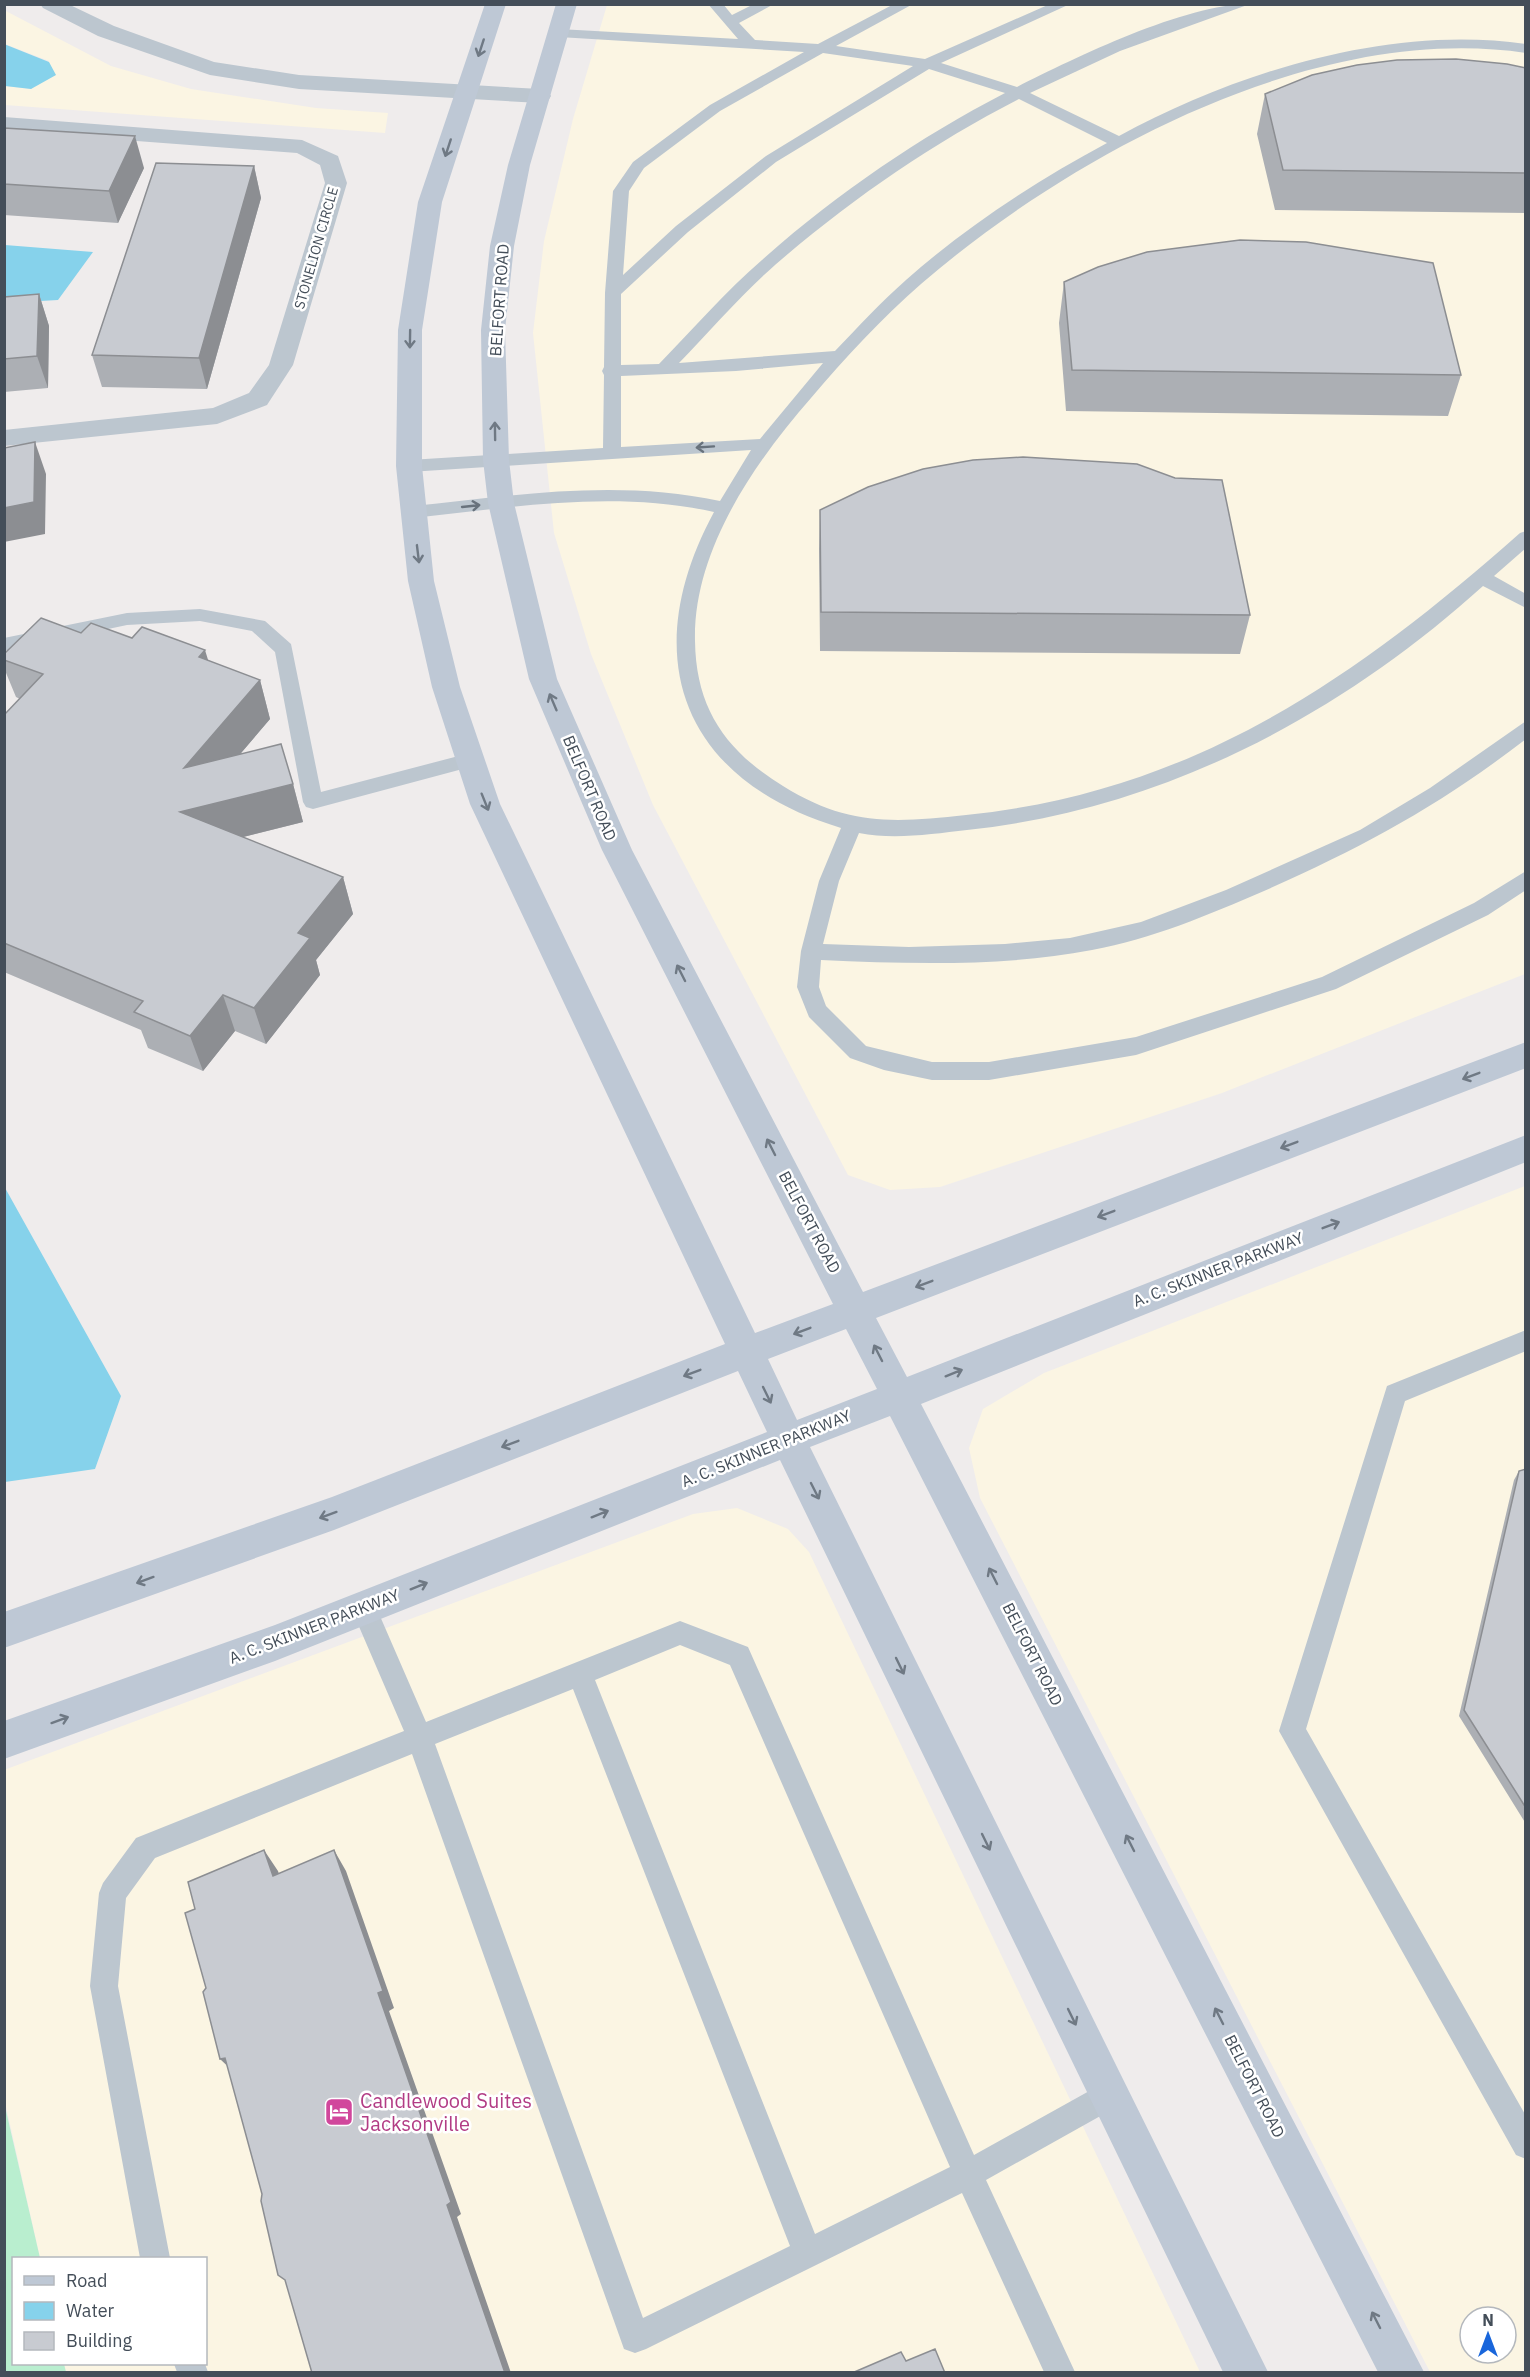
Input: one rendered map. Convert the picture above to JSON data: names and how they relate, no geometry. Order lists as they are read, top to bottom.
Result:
{
  "streets": {
    "main road": ["BELFORT ROAD", "A. C. SKINNER PARKWAY"],
    "street": ["STONELION CIRCLE"]
  },
  "crossings": [
    ["BELFORT ROAD", "A. C. SKINNER PARKWAY"]
  ],
  "places": {
    "hotel": ["Candlewood Suites Jacksonville"]
  },
  "legend": ["Road", "Water", "Building"],
  "north": "top"
}
